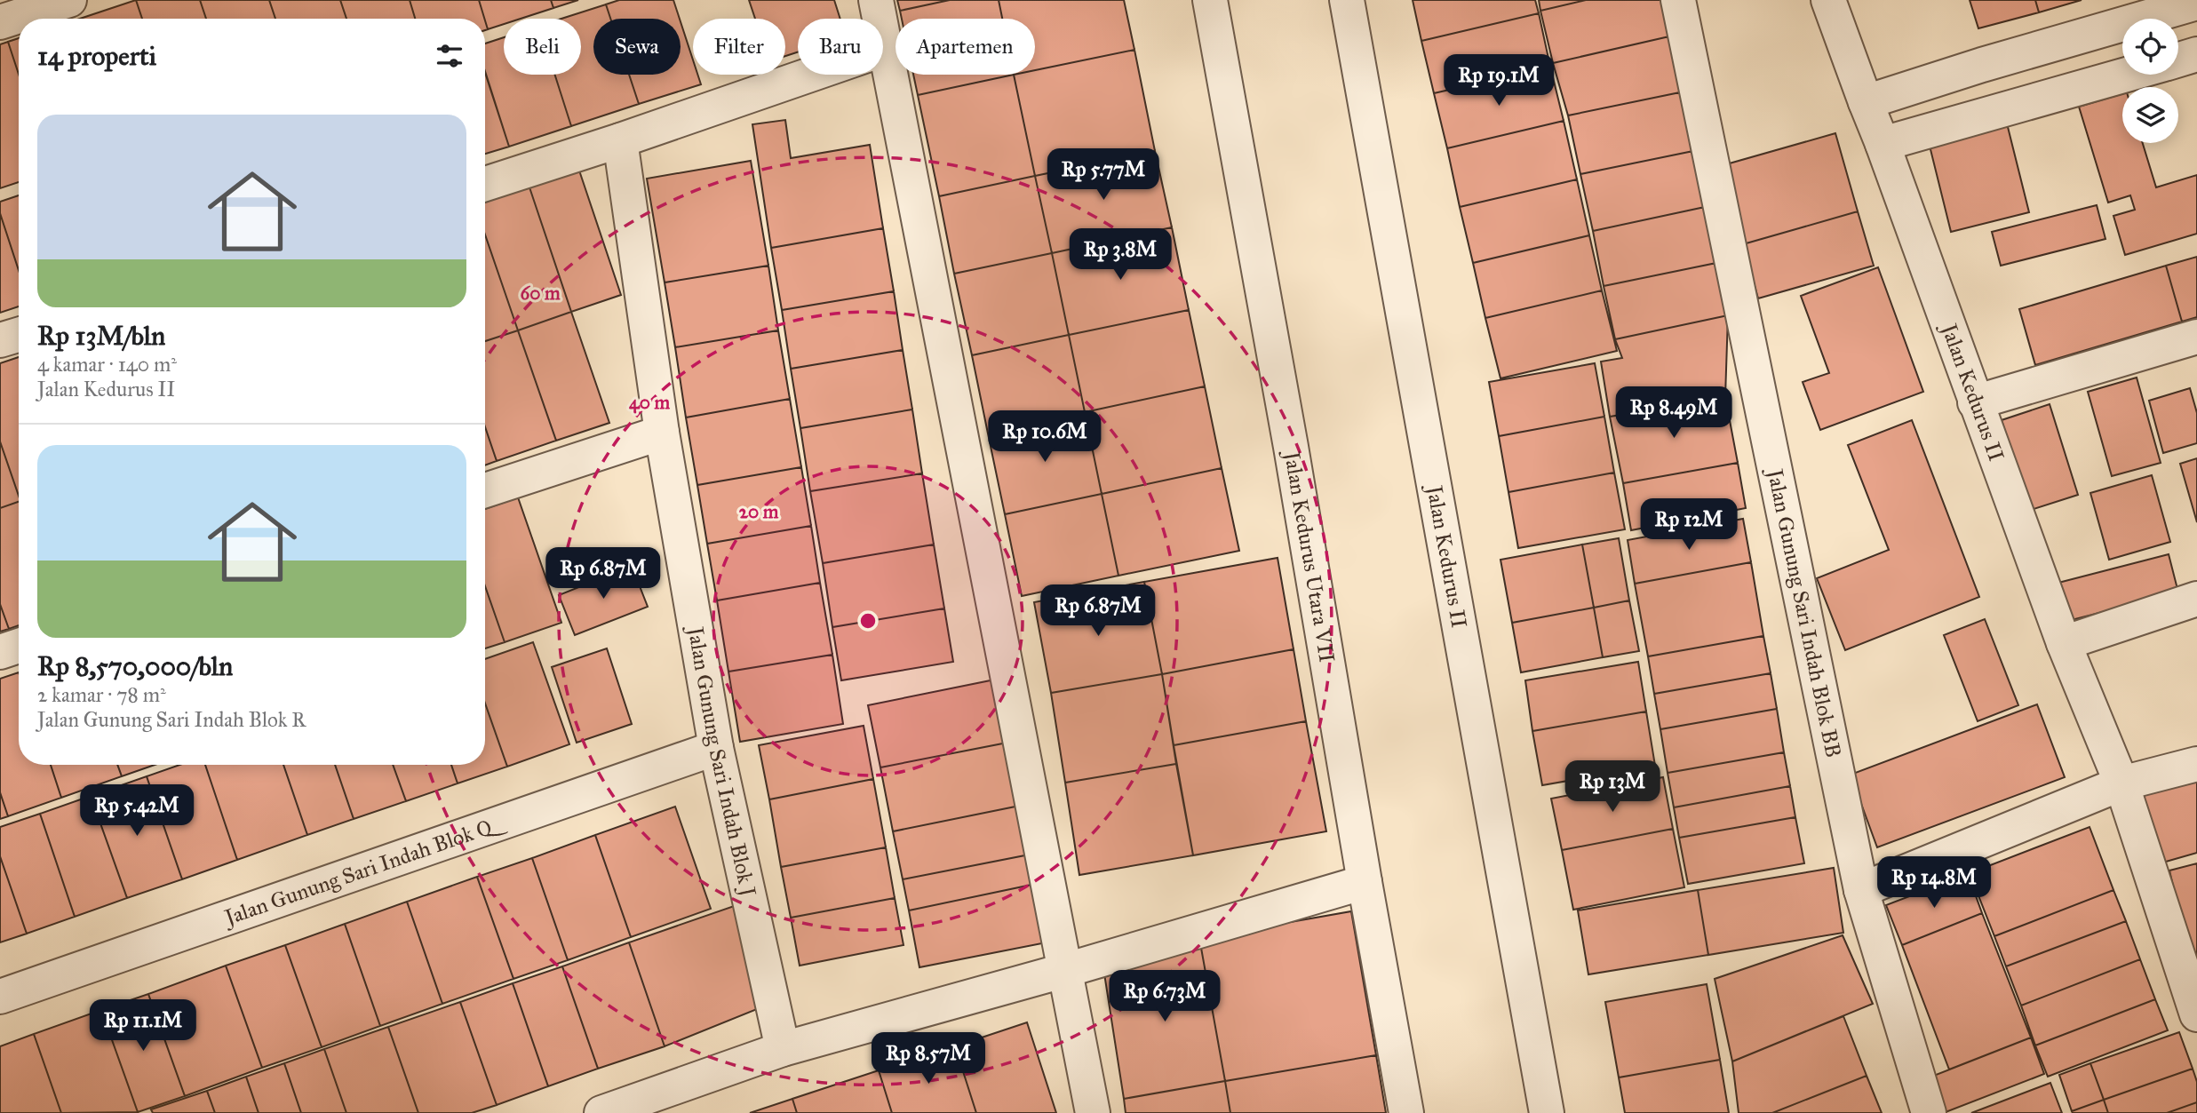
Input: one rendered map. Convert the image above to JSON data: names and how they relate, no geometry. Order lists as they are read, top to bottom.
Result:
{
  "streets": {
    "street": [
      "Jalan Kedurus II",
      "Jalan Kedurus Utara VII",
      "Jalan Gunung Sari Indah Blok BB",
      "Jalan Gunung Sari Indah Blok J",
      "Jalan Gunung Sari Indah Blok Q"
    ]
  },
  "crossings": [
    ["Jalan Gunung Sari Indah Blok J", "Jalan Gunung Sari Indah Blok Q"]
  ],
  "page": {
    "chip": [
      "Beli",
      "Sewa",
      "Filter",
      "Baru",
      "Apartemen"
    ],
    "heading": "14 properti",
    "price": [
      "Rp 19.1M",
      "Rp 5.77M",
      "Rp 3.8M",
      "Rp 8.49M",
      "Rp 10.6M",
      "Rp 12M",
      "Rp 6.87M",
      "Rp 6.87M",
      "Rp 13M",
      "Rp 5.42M",
      "Rp 14.8M",
      "Rp 6.73M",
      "Rp 11.1M",
      "Rp 8.57M"
    ],
    "list": [
      {
        "name": "Rp 13M/bln",
        "note": "4 kamar · 140 m² · Jalan Kedurus II"
      },
      {
        "name": "Rp 8,570,000/bln",
        "note": "2 kamar · 78 m² · Jalan Gunung Sari Indah Blok R"
      }
    ]
  },
  "rings": ["60 m", "40 m", "20 m"]
}
